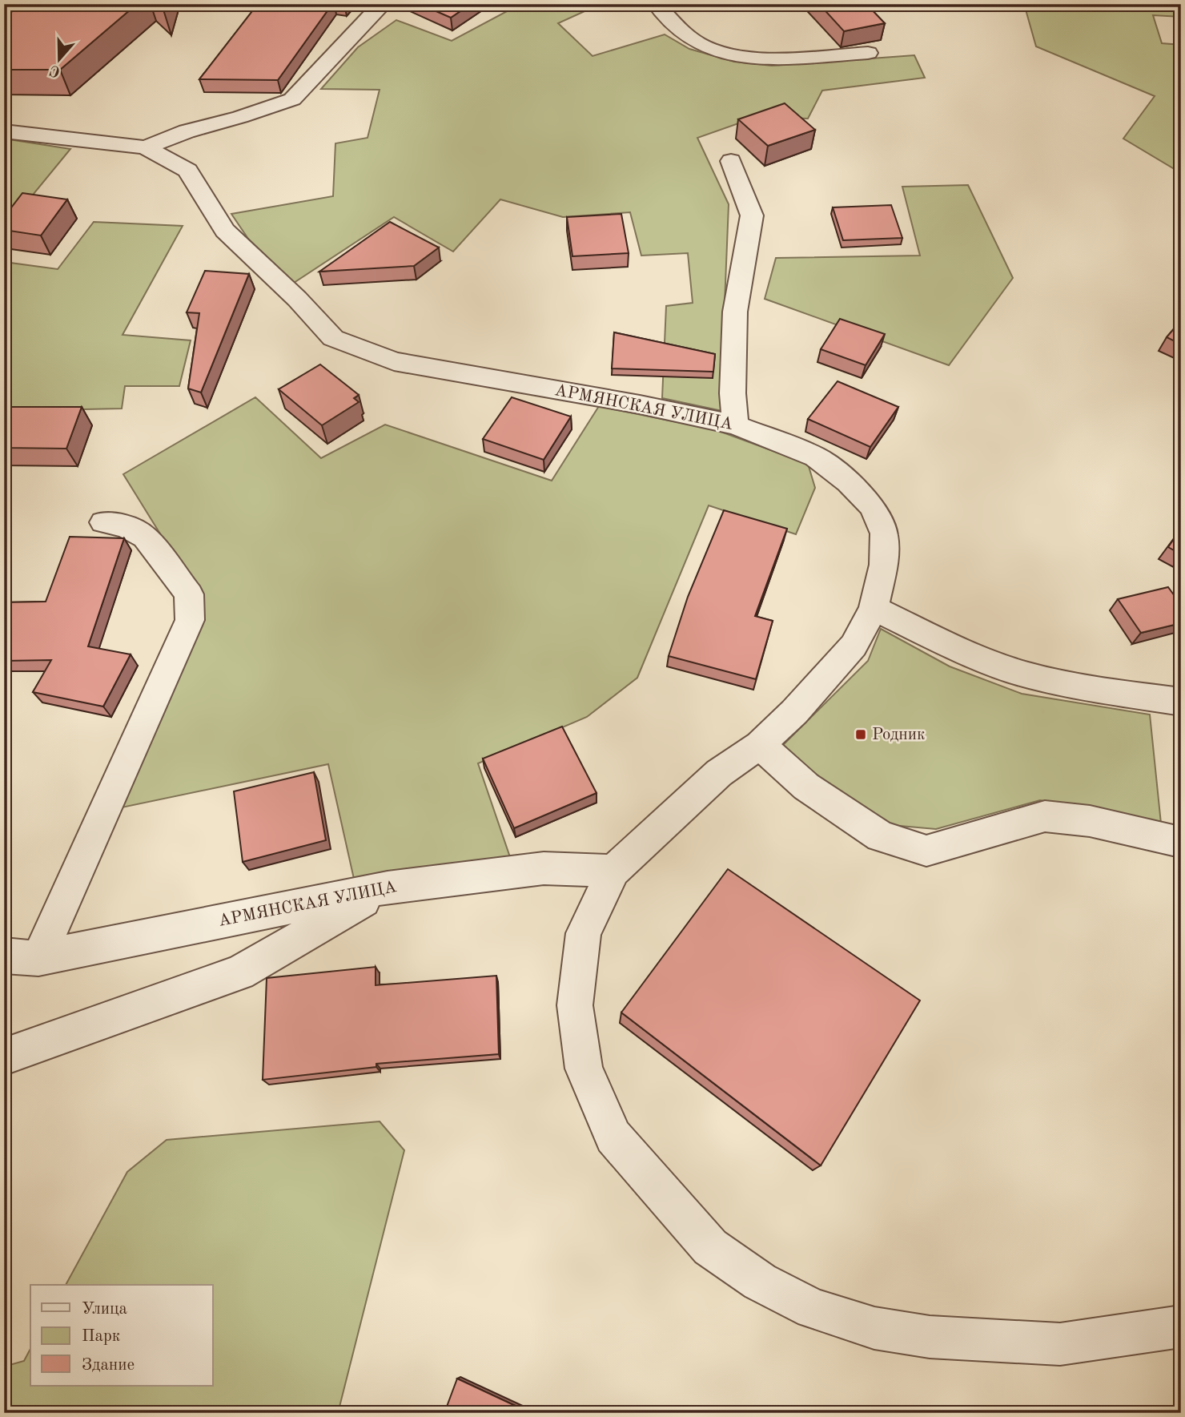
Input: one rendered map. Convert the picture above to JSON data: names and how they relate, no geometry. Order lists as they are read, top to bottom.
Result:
{
  "streets": {
    "street": ["АРМЯНСКАЯ УЛИЦА"]
  },
  "places": {
    "transit": ["Родник"]
  },
  "legend": ["Улица", "Парк", "Здание"],
  "north": "bottom"
}
